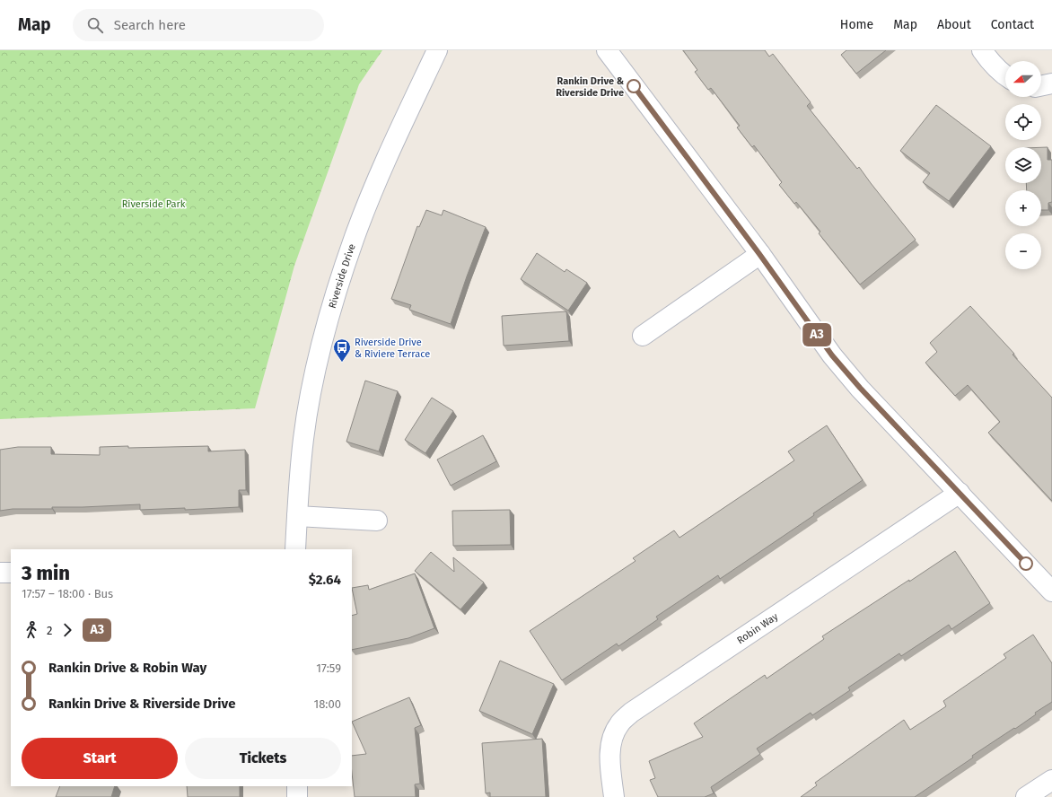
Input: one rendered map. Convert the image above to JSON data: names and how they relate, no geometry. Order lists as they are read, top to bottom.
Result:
{
  "streets": {
    "street": ["Riverside Drive", "Robin Way"]
  },
  "parks": ["Riverside Park"],
  "places": {
    "other": ["Rankin Drive & Riverside Drive"],
    "bus stop": ["Riverside Drive & Riviere Terrace"]
  },
  "lines": ["bus line A3"],
  "north": "left",
  "page": {
    "header": "Map",
    "search": "Search here",
    "nav": [
      "Home",
      "Map",
      "About",
      "Contact"
    ],
    "on_map": "A3",
    "map_buttons": ["+", "−"],
    "heading": ["3 min", "17:57 – 18:00 · Bus", "$2.64"],
    "legs": ["2", "A3"],
    "list": [
      {
        "name": "Rankin Drive & Robin Way",
        "value": "17:59"
      },
      {
        "name": "Rankin Drive & Riverside Drive",
        "value": "18:00"
      }
    ],
    "buttons": ["Start", "Tickets"]
  }
}
